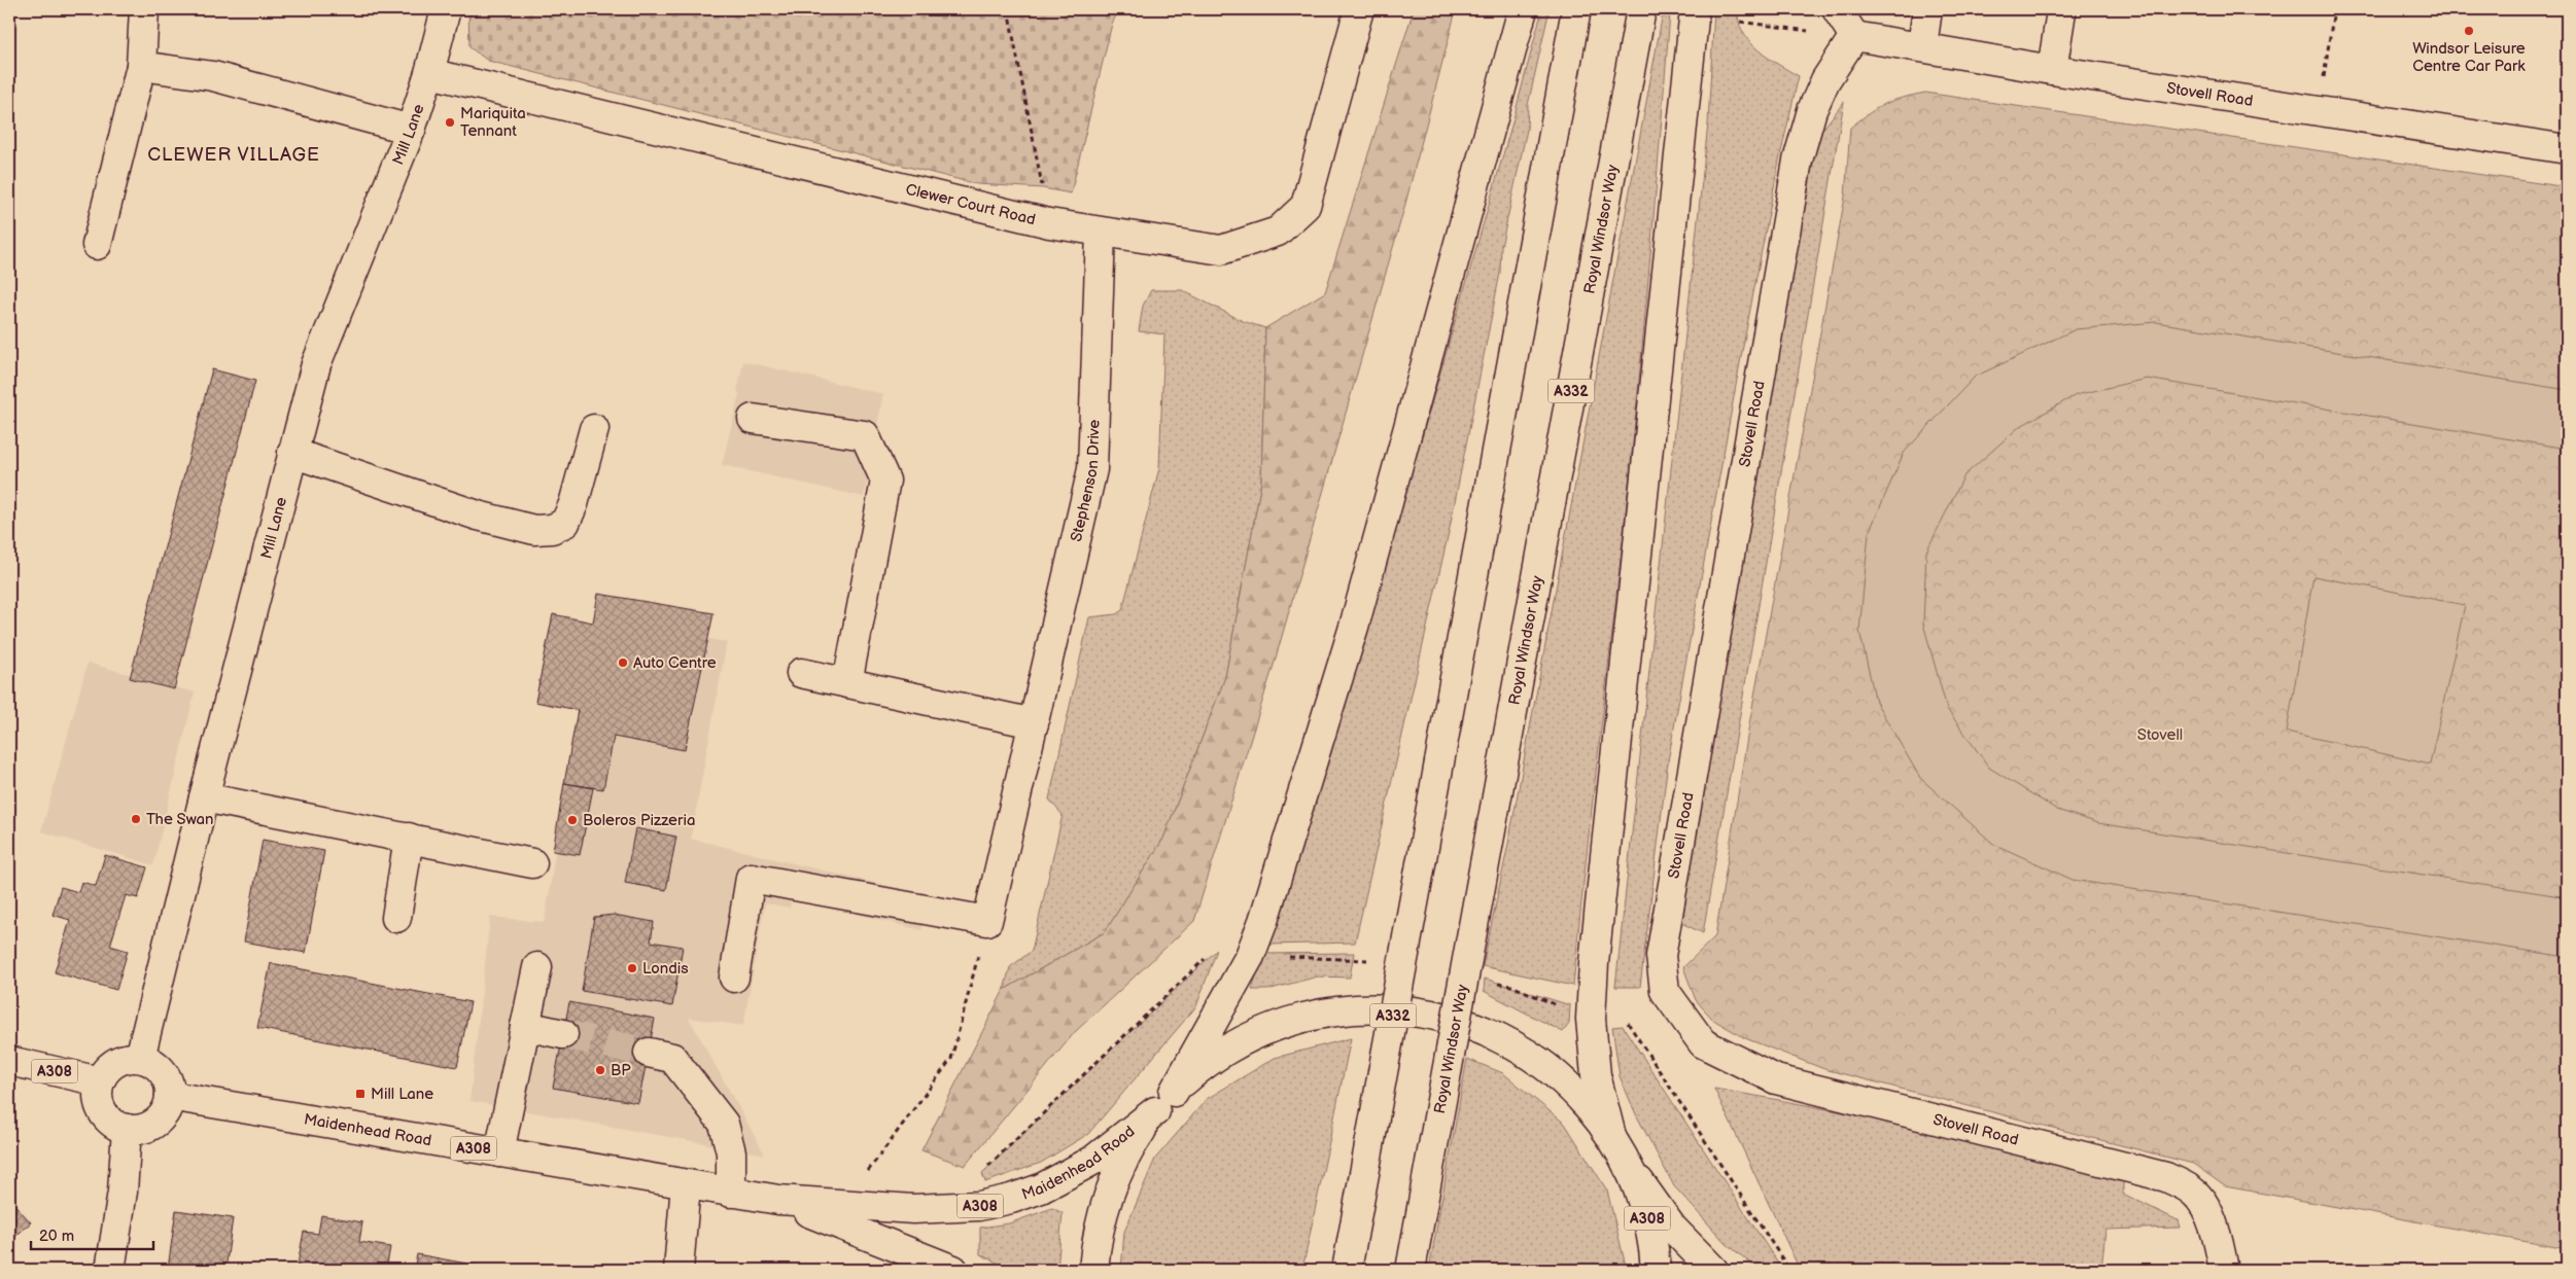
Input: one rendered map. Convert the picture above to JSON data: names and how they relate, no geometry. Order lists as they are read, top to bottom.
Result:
{
  "streets": {
    "main road": [
      "Stovell Road",
      "Mill Lane",
      "Clewer Court Road",
      "Royal Windsor Way",
      "A332",
      "Stephenson Drive",
      "A308",
      "Maidenhead Road"
    ]
  },
  "crossings": [
    ["Mill Lane", "Clewer Court Road"],
    ["Mill Lane", "A308"],
    ["Mill Lane", "Maidenhead Road"],
    ["Clewer Court Road", "Stephenson Drive"],
    ["A308", "Maidenhead Road"]
  ],
  "districts": ["CLEWER VILLAGE"],
  "parks": ["Stovell"],
  "places": {
    "other": [
      "Windsor Leisure Centre Car Park",
      "Mariquita Tennant",
      "Auto Centre",
      "The Swan",
      "Boleros Pizzeria",
      "Londis",
      "BP"
    ],
    "transit": ["Mill Lane"]
  },
  "scale_bar": "20 m"
}
